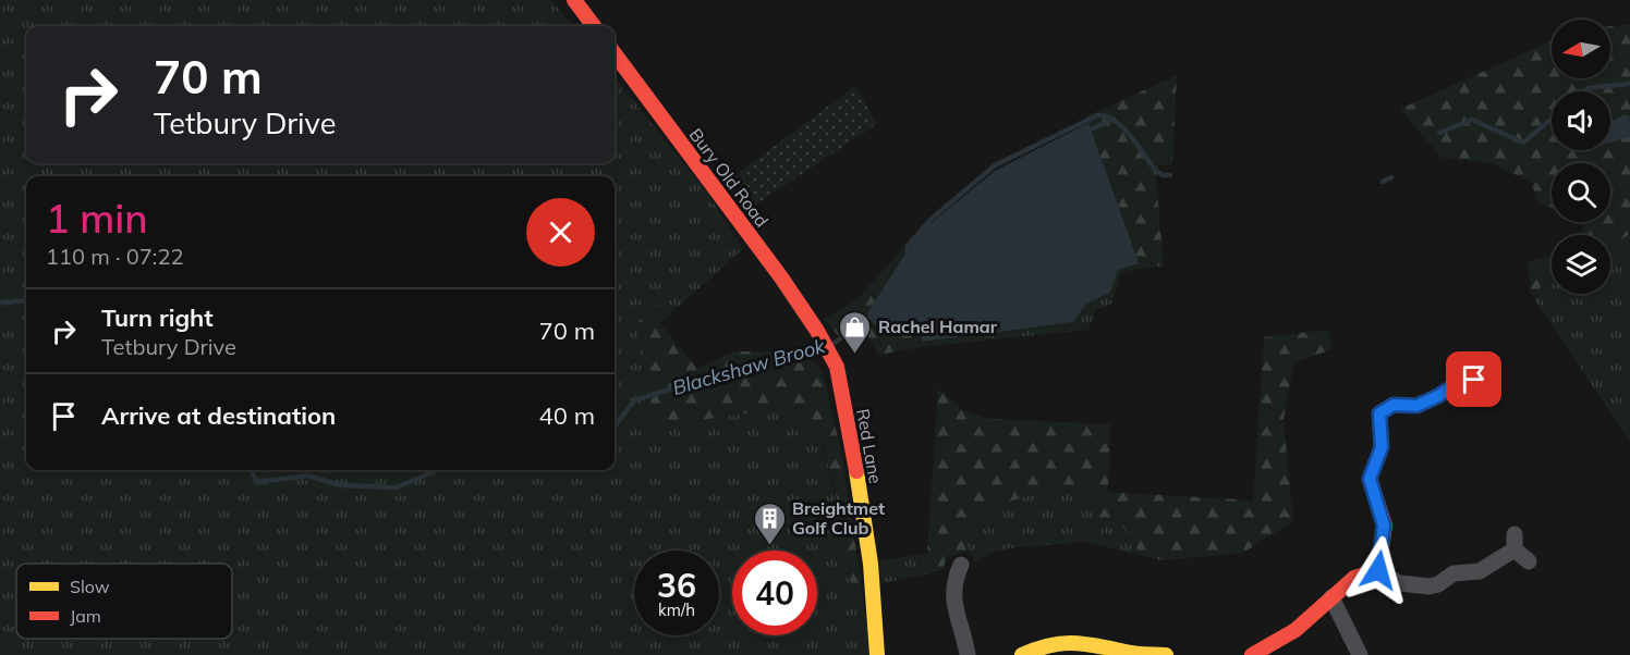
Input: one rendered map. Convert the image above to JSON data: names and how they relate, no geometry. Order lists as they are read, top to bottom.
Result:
{
  "streets": {
    "street": ["Bury Old Road", "Red Lane"]
  },
  "crossings": [
    ["Bury Old Road", "Red Lane"]
  ],
  "water": ["Blackshaw Brook"],
  "places": {
    "shop": ["Rachel Hamar"],
    "building": ["Breightmet Golf Club"]
  },
  "legend": ["Slow", "Jam"],
  "north": "left",
  "page": {
    "turn": ["70 m", "Tetbury Drive"],
    "heading": ["1 min", "110 m · 07:22"],
    "list": [
      {
        "name": "Turn right",
        "note": "Tetbury Drive",
        "value": "70 m"
      },
      {
        "name": "Arrive at destination",
        "value": "40 m"
      }
    ],
    "speed": "36 km/h",
    "limit": "40"
  }
}
